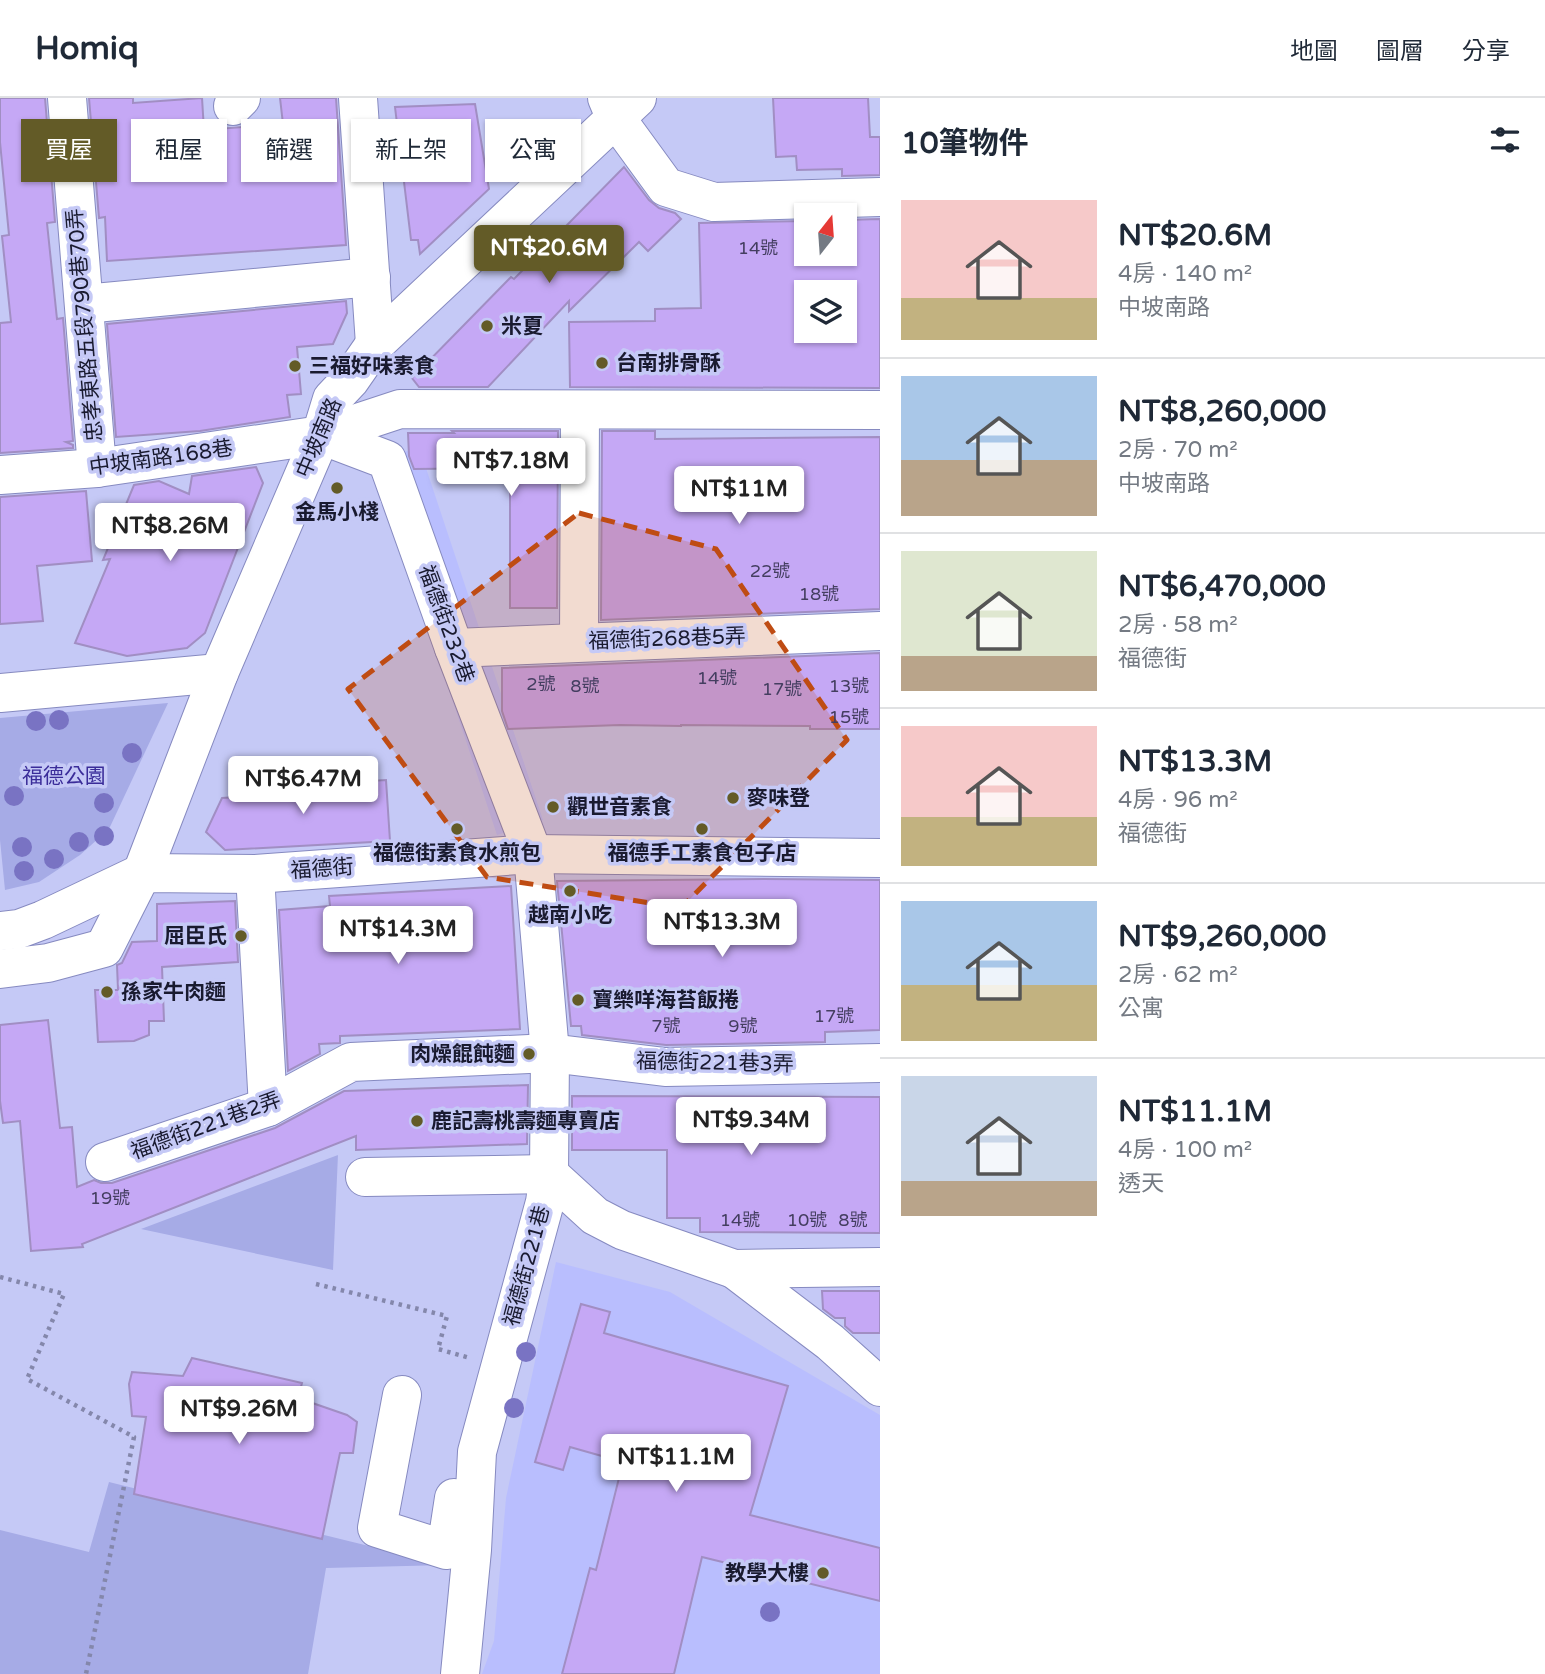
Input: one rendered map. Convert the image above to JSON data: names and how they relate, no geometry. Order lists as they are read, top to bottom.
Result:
{
  "streets": {
    "street": [
      "忠孝東路五段790巷70弄",
      "中坡南路",
      "中坡南路168巷",
      "福德街232巷",
      "福德街268巷5弄",
      "福德街",
      "福德街221巷3弄",
      "福德街221巷2弄",
      "福德街221巷"
    ]
  },
  "crossings": [
    ["忠孝東路五段790巷70弄", "中坡南路168巷"],
    ["中坡南路", "中坡南路168巷"],
    ["中坡南路", "福德街232巷"],
    ["中坡南路", "福德街"],
    ["中坡南路168巷", "福德街232巷"],
    ["福德街232巷", "福德街268巷5弄"],
    ["福德街232巷", "福德街"],
    ["福德街232巷", "福德街221巷"],
    ["福德街", "福德街221巷"],
    ["福德街221巷3弄", "福德街221巷2弄"],
    ["福德街221巷3弄", "福德街221巷"],
    ["福德街221巷2弄", "福德街221巷"]
  ],
  "parks": ["福德公園"],
  "places": [
    "米夏",
    "台南排骨酥",
    "三福好味素食",
    "金馬小棧",
    "麥味登",
    "觀世音素食",
    "福德街素食水煎包",
    "福德手工素食包子店",
    "越南小吃",
    "屈臣氏",
    "孫家牛肉麵",
    "寶樂咩海苔飯捲",
    "肉燥餛飩麵",
    "鹿記壽桃壽麵專賣店",
    "教學大樓"
  ],
  "house_numbers": [
    "14號",
    "22號",
    "18號",
    "14號",
    "2號",
    "8號",
    "13號",
    "17號",
    "15號",
    "17號",
    "7號",
    "9號",
    "19號",
    "14號",
    "10號",
    "8號"
  ],
  "north": "top",
  "page": {
    "header": "Homiq",
    "nav": ["地圖", "圖層", "分享"],
    "heading": "10筆物件",
    "chip": [
      "買屋",
      "租屋",
      "篩選",
      "新上架",
      "公寓"
    ],
    "list": [
      {
        "name": "NT$20.6M",
        "note": "4房 · 140 m² · 中坡南路"
      },
      {
        "name": "NT$8,260,000",
        "note": "2房 · 70 m² · 中坡南路"
      },
      {
        "name": "NT$6,470,000",
        "note": "2房 · 58 m² · 福德街"
      },
      {
        "name": "NT$13.3M",
        "note": "4房 · 96 m² · 福德街"
      },
      {
        "name": "NT$9,260,000",
        "note": "2房 · 62 m² · 公寓"
      },
      {
        "name": "NT$11.1M",
        "note": "4房 · 100 m² · 透天"
      }
    ],
    "price": [
      "NT$20.6M",
      "NT$7.18M",
      "NT$11M",
      "NT$8.26M",
      "NT$6.47M",
      "NT$13.3M",
      "NT$14.3M",
      "NT$9.34M",
      "NT$9.26M",
      "NT$11.1M"
    ]
  }
}
